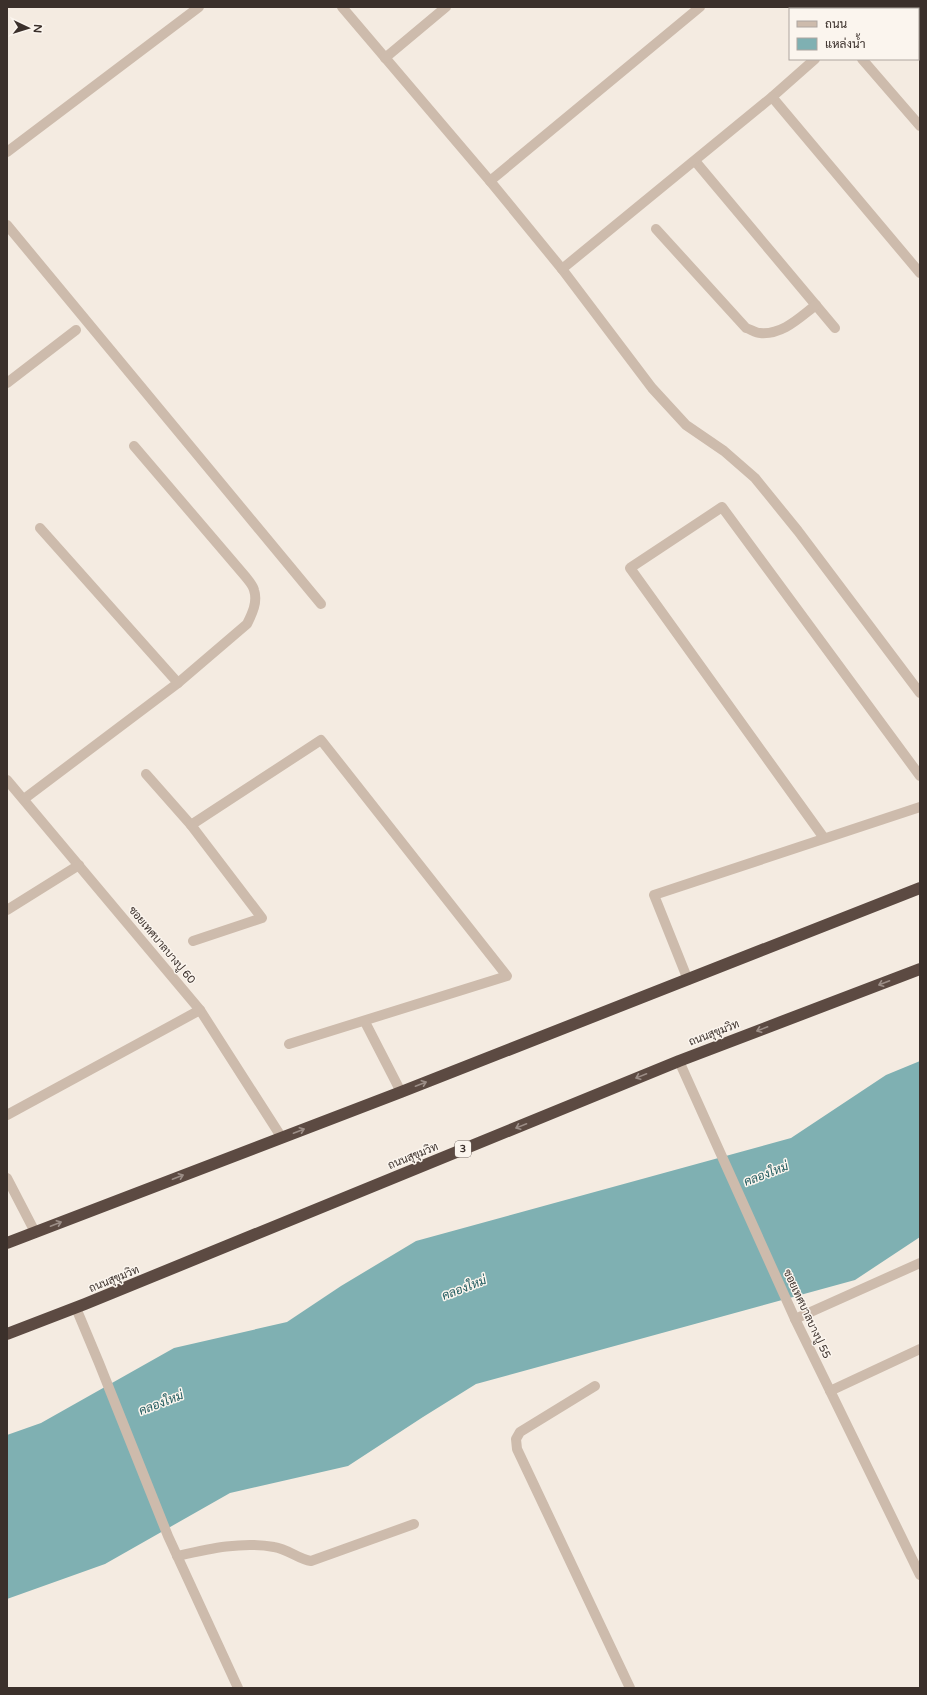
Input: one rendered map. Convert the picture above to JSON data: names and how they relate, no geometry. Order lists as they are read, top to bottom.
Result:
{
  "streets": {
    "highway": ["ถนนสุขุมวิท", "3"],
    "street": ["ซอยเทศบาลบางปู 60", "ซอยเทศบาลบางปู 55"]
  },
  "crossings": [
    ["ถนนสุขุมวิท", "ซอยเทศบาลบางปู 55"]
  ],
  "water": ["คลองใหม่"],
  "legend": ["ถนน", "แหล่งน้ำ"],
  "north": "right"
}
